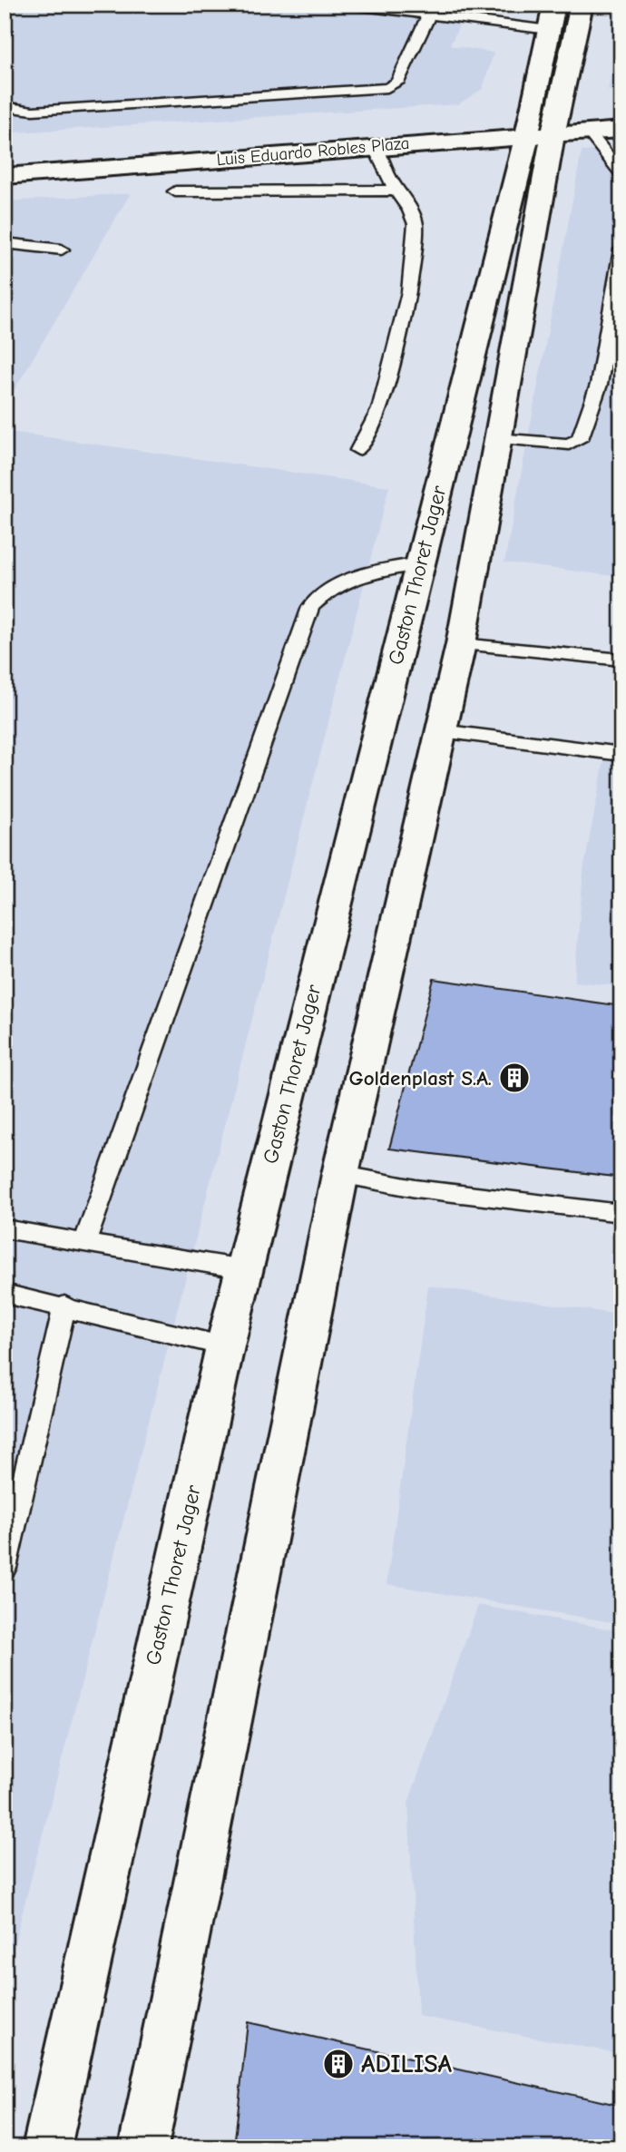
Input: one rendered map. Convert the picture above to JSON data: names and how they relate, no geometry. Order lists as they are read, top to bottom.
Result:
{
  "streets": {
    "street": ["Luis Eduardo Robles Plaza", "Gaston Thoret Jager"]
  },
  "crossings": [
    ["Luis Eduardo Robles Plaza", "Gaston Thoret Jager"]
  ],
  "places": {
    "building": ["Goldenplast S.A.", "ADILISA"]
  }
}
